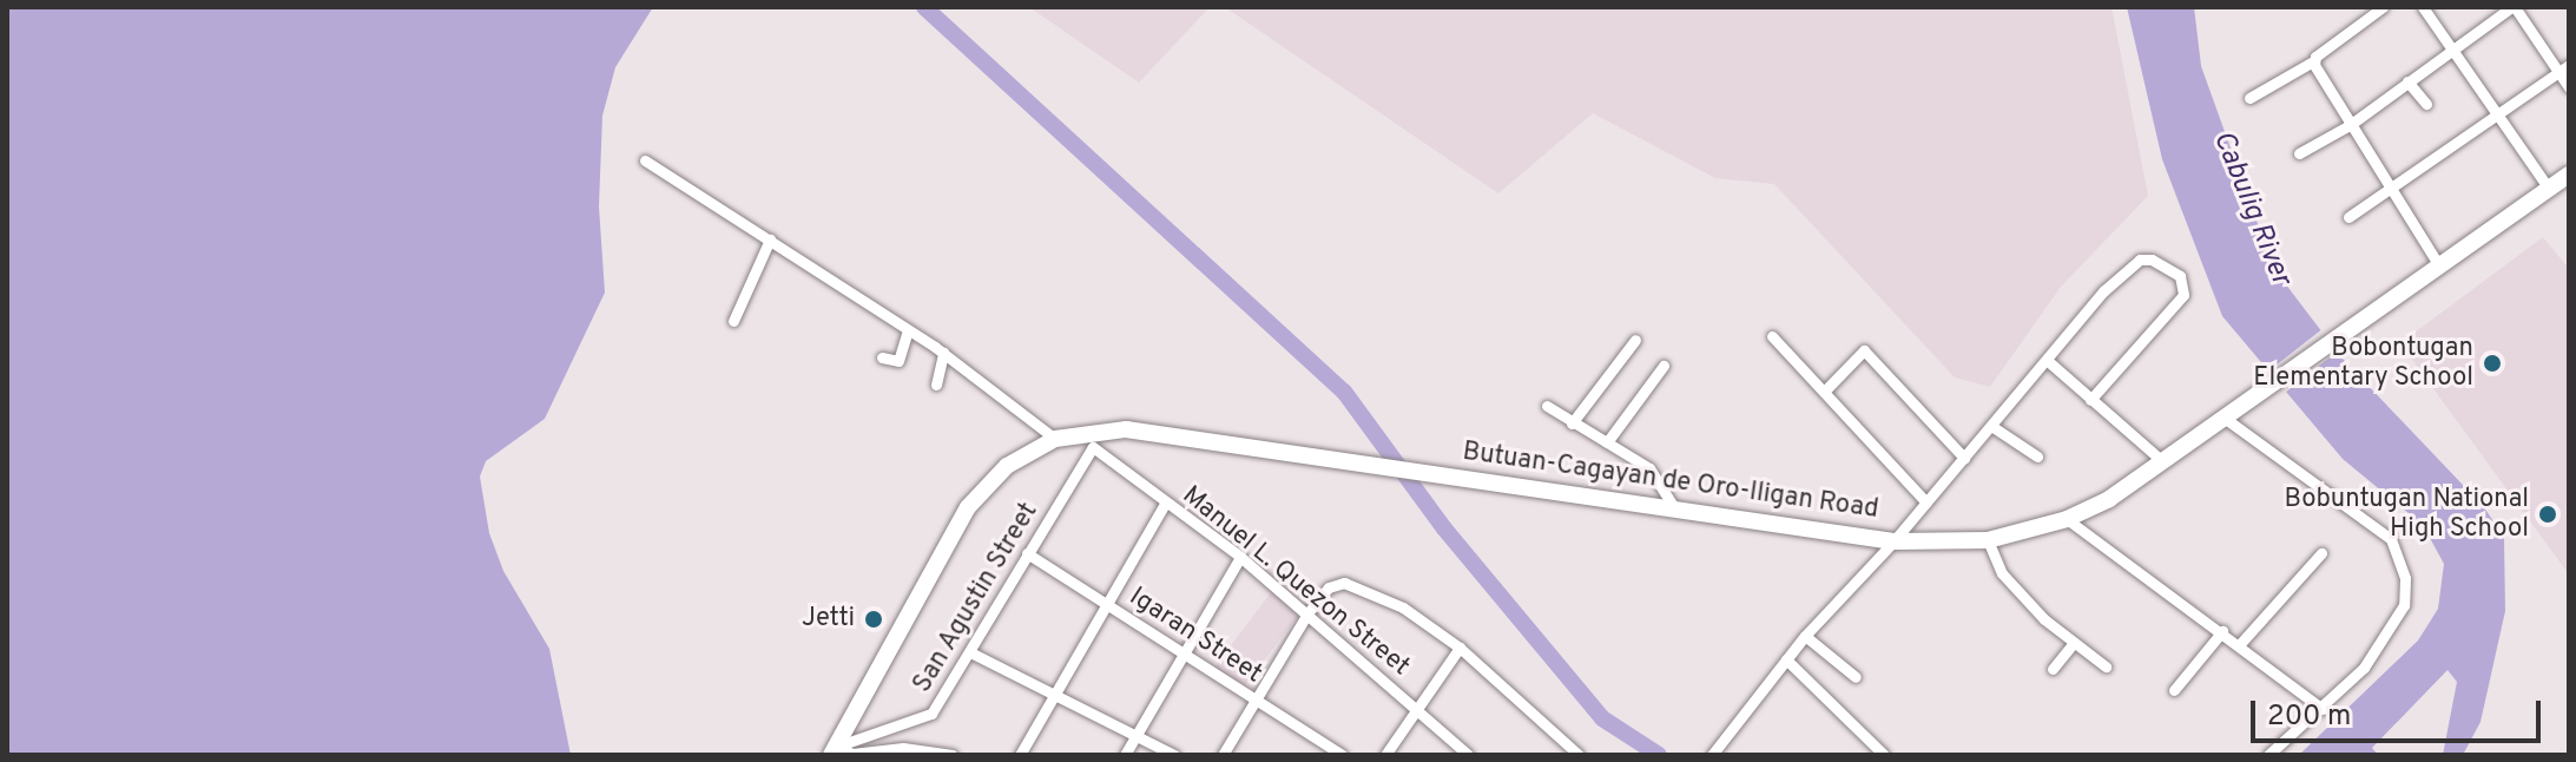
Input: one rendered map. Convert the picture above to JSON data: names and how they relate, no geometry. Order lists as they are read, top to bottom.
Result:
{
  "streets": {
    "highway": ["Butuan-Cagayan de Oro-Iligan Road"],
    "street": ["Manuel L. Quezon Street", "San Agustin Street", "Igaran Street"]
  },
  "crossings": [
    ["Butuan-Cagayan de Oro-Iligan Road", "Manuel L. Quezon Street"],
    ["Butuan-Cagayan de Oro-Iligan Road", "San Agustin Street"],
    ["Manuel L. Quezon Street", "San Agustin Street"],
    ["San Agustin Street", "Igaran Street"]
  ],
  "water": ["Cabulig River"],
  "places": ["Bobontugan Elementary School", "Bobuntugan National High School", "Jetti"],
  "scale_bar": "200 m"
}
